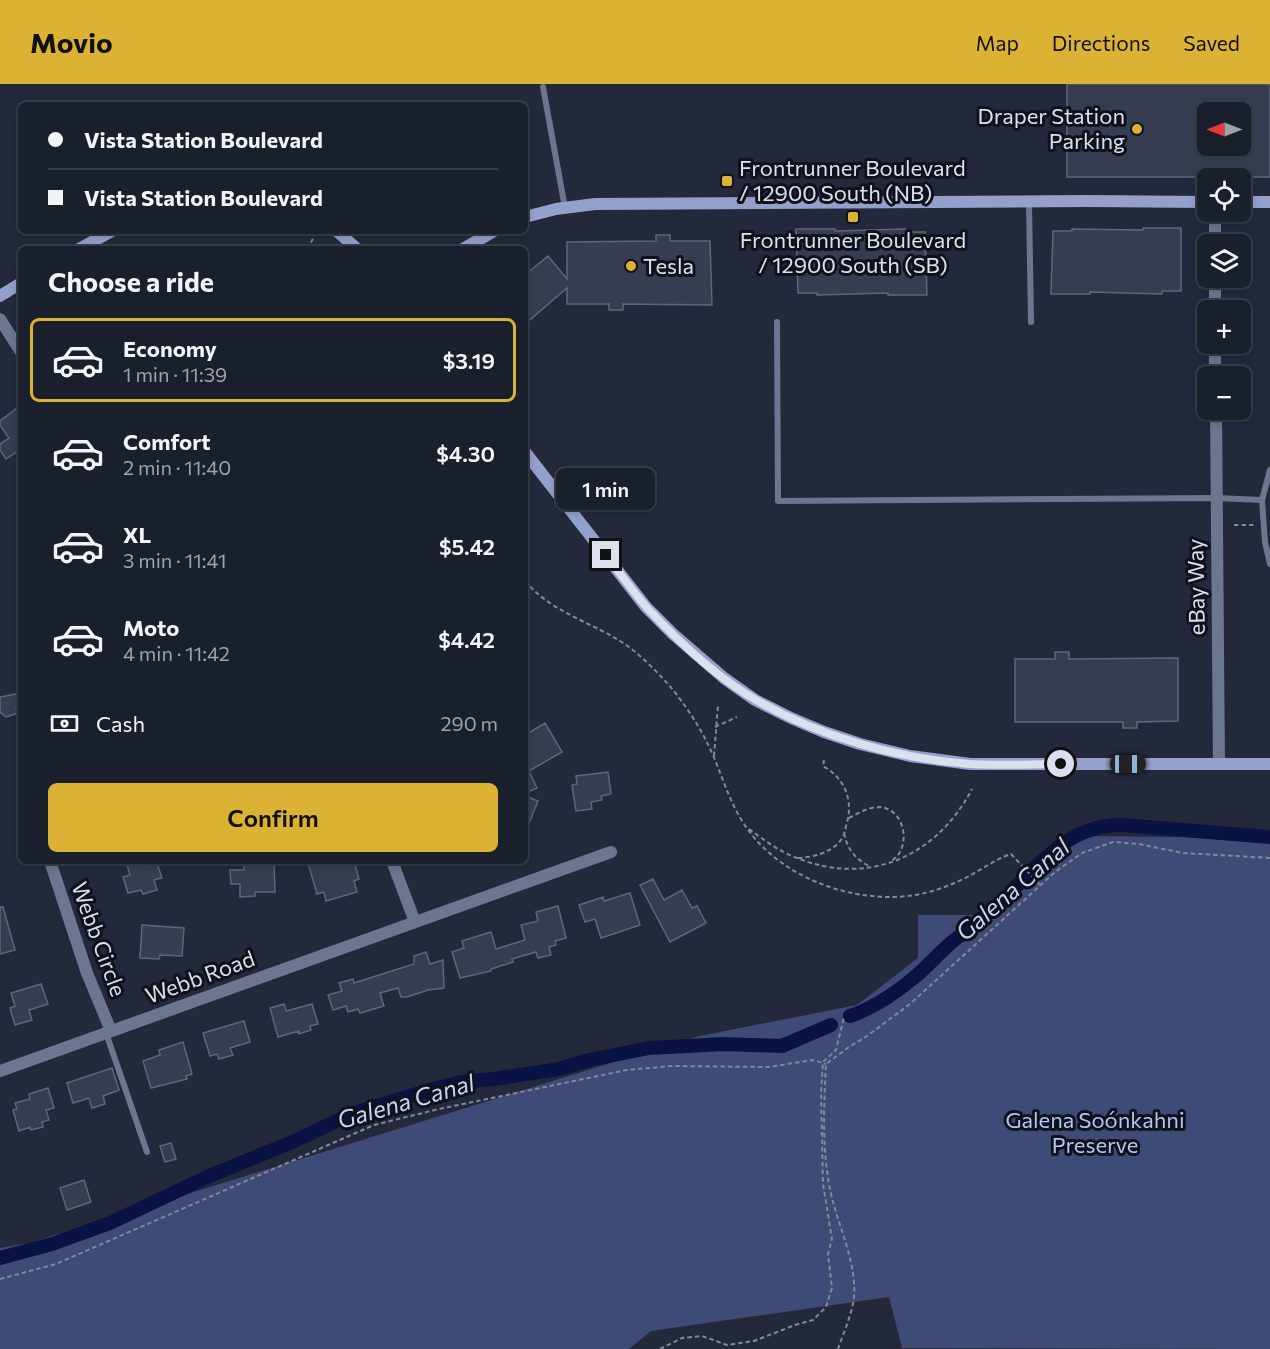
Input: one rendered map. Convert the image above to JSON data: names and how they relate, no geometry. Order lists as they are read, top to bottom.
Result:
{
  "streets": {
    "street": ["eBay Way", "Webb Circle", "Webb Road"]
  },
  "crossings": [
    ["Webb Circle", "Webb Road"]
  ],
  "water": ["Galena Canal"],
  "parks": ["Galena Soónkahni Preserve"],
  "places": {
    "other": ["Draper Station Parking", "Tesla"],
    "transit": ["Frontrunner Boulevard / 12900 South (NB)", "Frontrunner Boulevard / 12900 South (SB)"]
  },
  "north": "left",
  "page": {
    "header": "Movio",
    "nav": ["Map", "Directions", "Saved"],
    "map_buttons": ["+", "−"],
    "banner": ["Vista Station Boulevard", "Vista Station Boulevard"],
    "heading": "Choose a ride",
    "list": [
      {
        "name": "Economy",
        "note": "1 min · 11:39",
        "value": "$3.19"
      },
      {
        "name": "Comfort",
        "note": "2 min · 11:40",
        "value": "$4.30"
      },
      {
        "name": "XL",
        "note": "3 min · 11:41",
        "value": "$5.42"
      },
      {
        "name": "Moto",
        "note": "4 min · 11:42",
        "value": "$4.42"
      }
    ],
    "bubble": "1 min",
    "pay": ["Cash", "290 m"],
    "buttons": "Confirm"
  }
}
